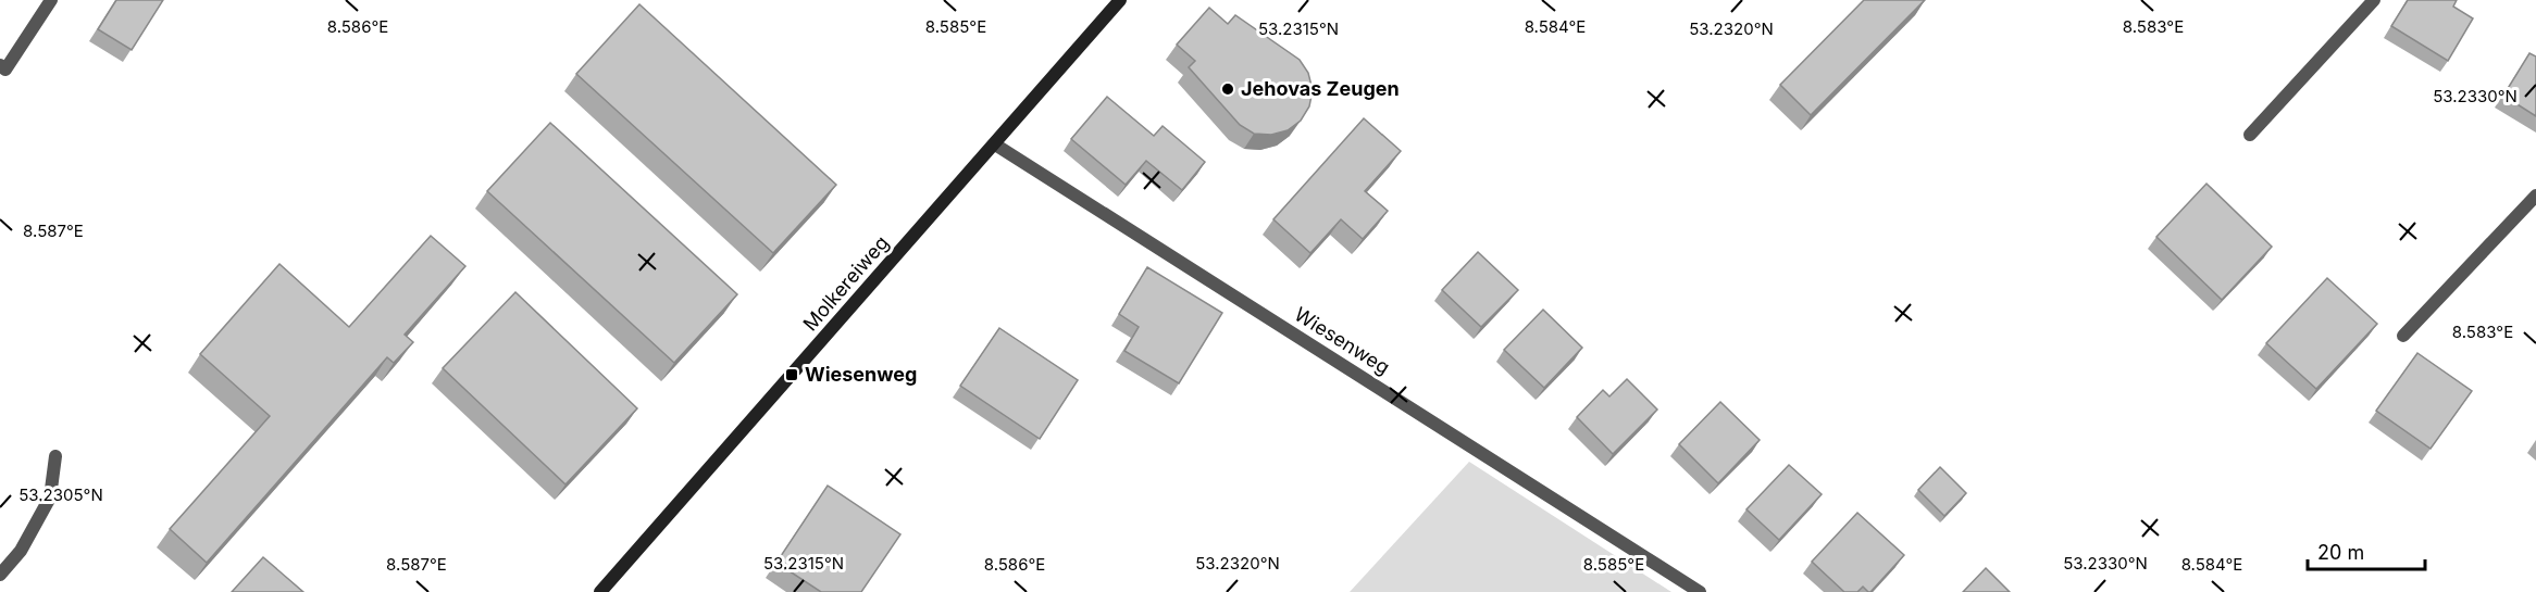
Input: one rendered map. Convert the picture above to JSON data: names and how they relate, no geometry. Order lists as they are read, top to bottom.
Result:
{
  "streets": {
    "main road": ["Molkereiweg"],
    "street": ["Wiesenweg"]
  },
  "crossings": [
    ["Molkereiweg", "Wiesenweg"]
  ],
  "places": {
    "other": ["Jehovas Zeugen"],
    "transit": ["Wiesenweg"]
  },
  "scale_bar": "20 m",
  "coordinates": [
    "8.586°E",
    "8.585°E",
    "8.584°E",
    "8.583°E",
    "53.2315°N",
    "53.2320°N",
    "53.2330°N",
    "8.587°E",
    "53.2305°N"
  ]
}
